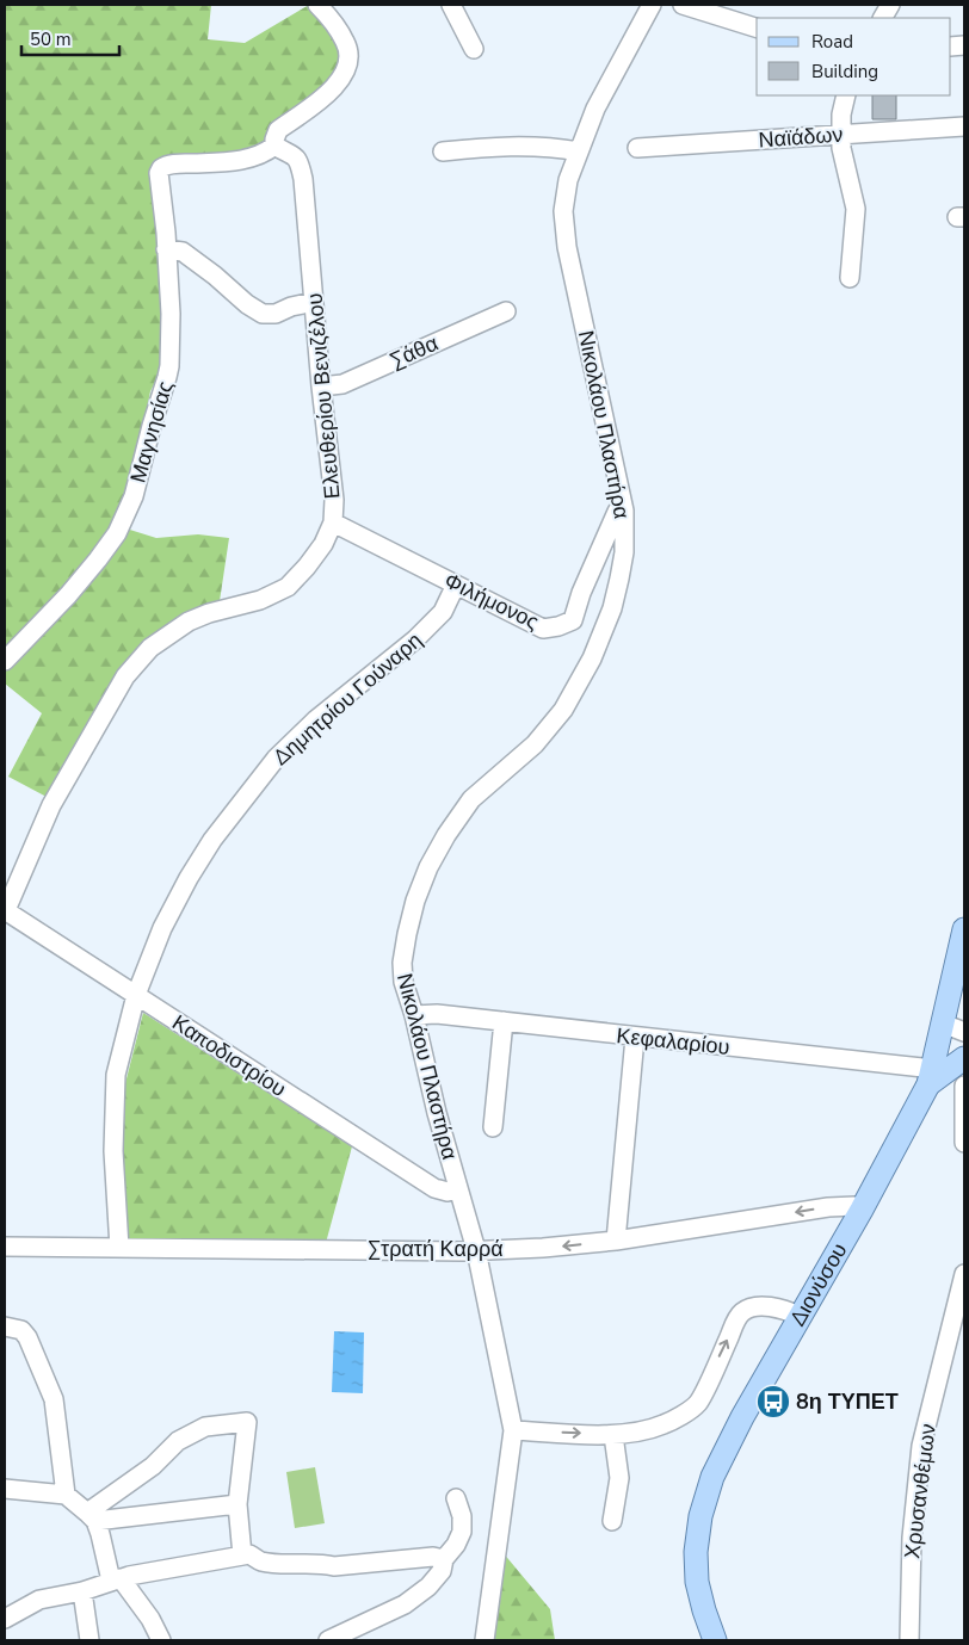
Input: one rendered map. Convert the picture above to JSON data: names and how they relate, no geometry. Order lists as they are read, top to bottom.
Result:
{
  "streets": {
    "main road": ["Διονύσου"],
    "street": [
      "Ναϊάδων",
      "Σάθα",
      "Ελευθερίου Βενιζέλου",
      "Νικολάου Πλαστήρα",
      "Μαγνησίας",
      "Φιλήμονος",
      "Δημητρίου Γούναρη",
      "Κεφαλαρίου",
      "Καποδιστρίου",
      "Στρατή Καρρά",
      "Χρυσανθέμων"
    ]
  },
  "crossings": [
    ["Σάθα", "Ελευθερίου Βενιζέλου"],
    ["Ελευθερίου Βενιζέλου", "Μαγνησίας"],
    ["Ελευθερίου Βενιζέλου", "Φιλήμονος"],
    ["Ελευθερίου Βενιζέλου", "Καποδιστρίου"],
    ["Νικολάου Πλαστήρα", "Φιλήμονος"],
    ["Νικολάου Πλαστήρα", "Κεφαλαρίου"],
    ["Νικολάου Πλαστήρα", "Καποδιστρίου"],
    ["Νικολάου Πλαστήρα", "Στρατή Καρρά"],
    ["Φιλήμονος", "Δημητρίου Γούναρη"],
    ["Δημητρίου Γούναρη", "Καποδιστρίου"],
    ["Δημητρίου Γούναρη", "Στρατή Καρρά"],
    ["Κεφαλαρίου", "Διονύσου"],
    ["Στρατή Καρρά", "Διονύσου"]
  ],
  "one_way": ["Στρατή Καρρά"],
  "places": {
    "bus stop": ["8η ΤΥΠΕΤ"]
  },
  "legend": ["Road", "Building"],
  "scale_bar": "50 m"
}
